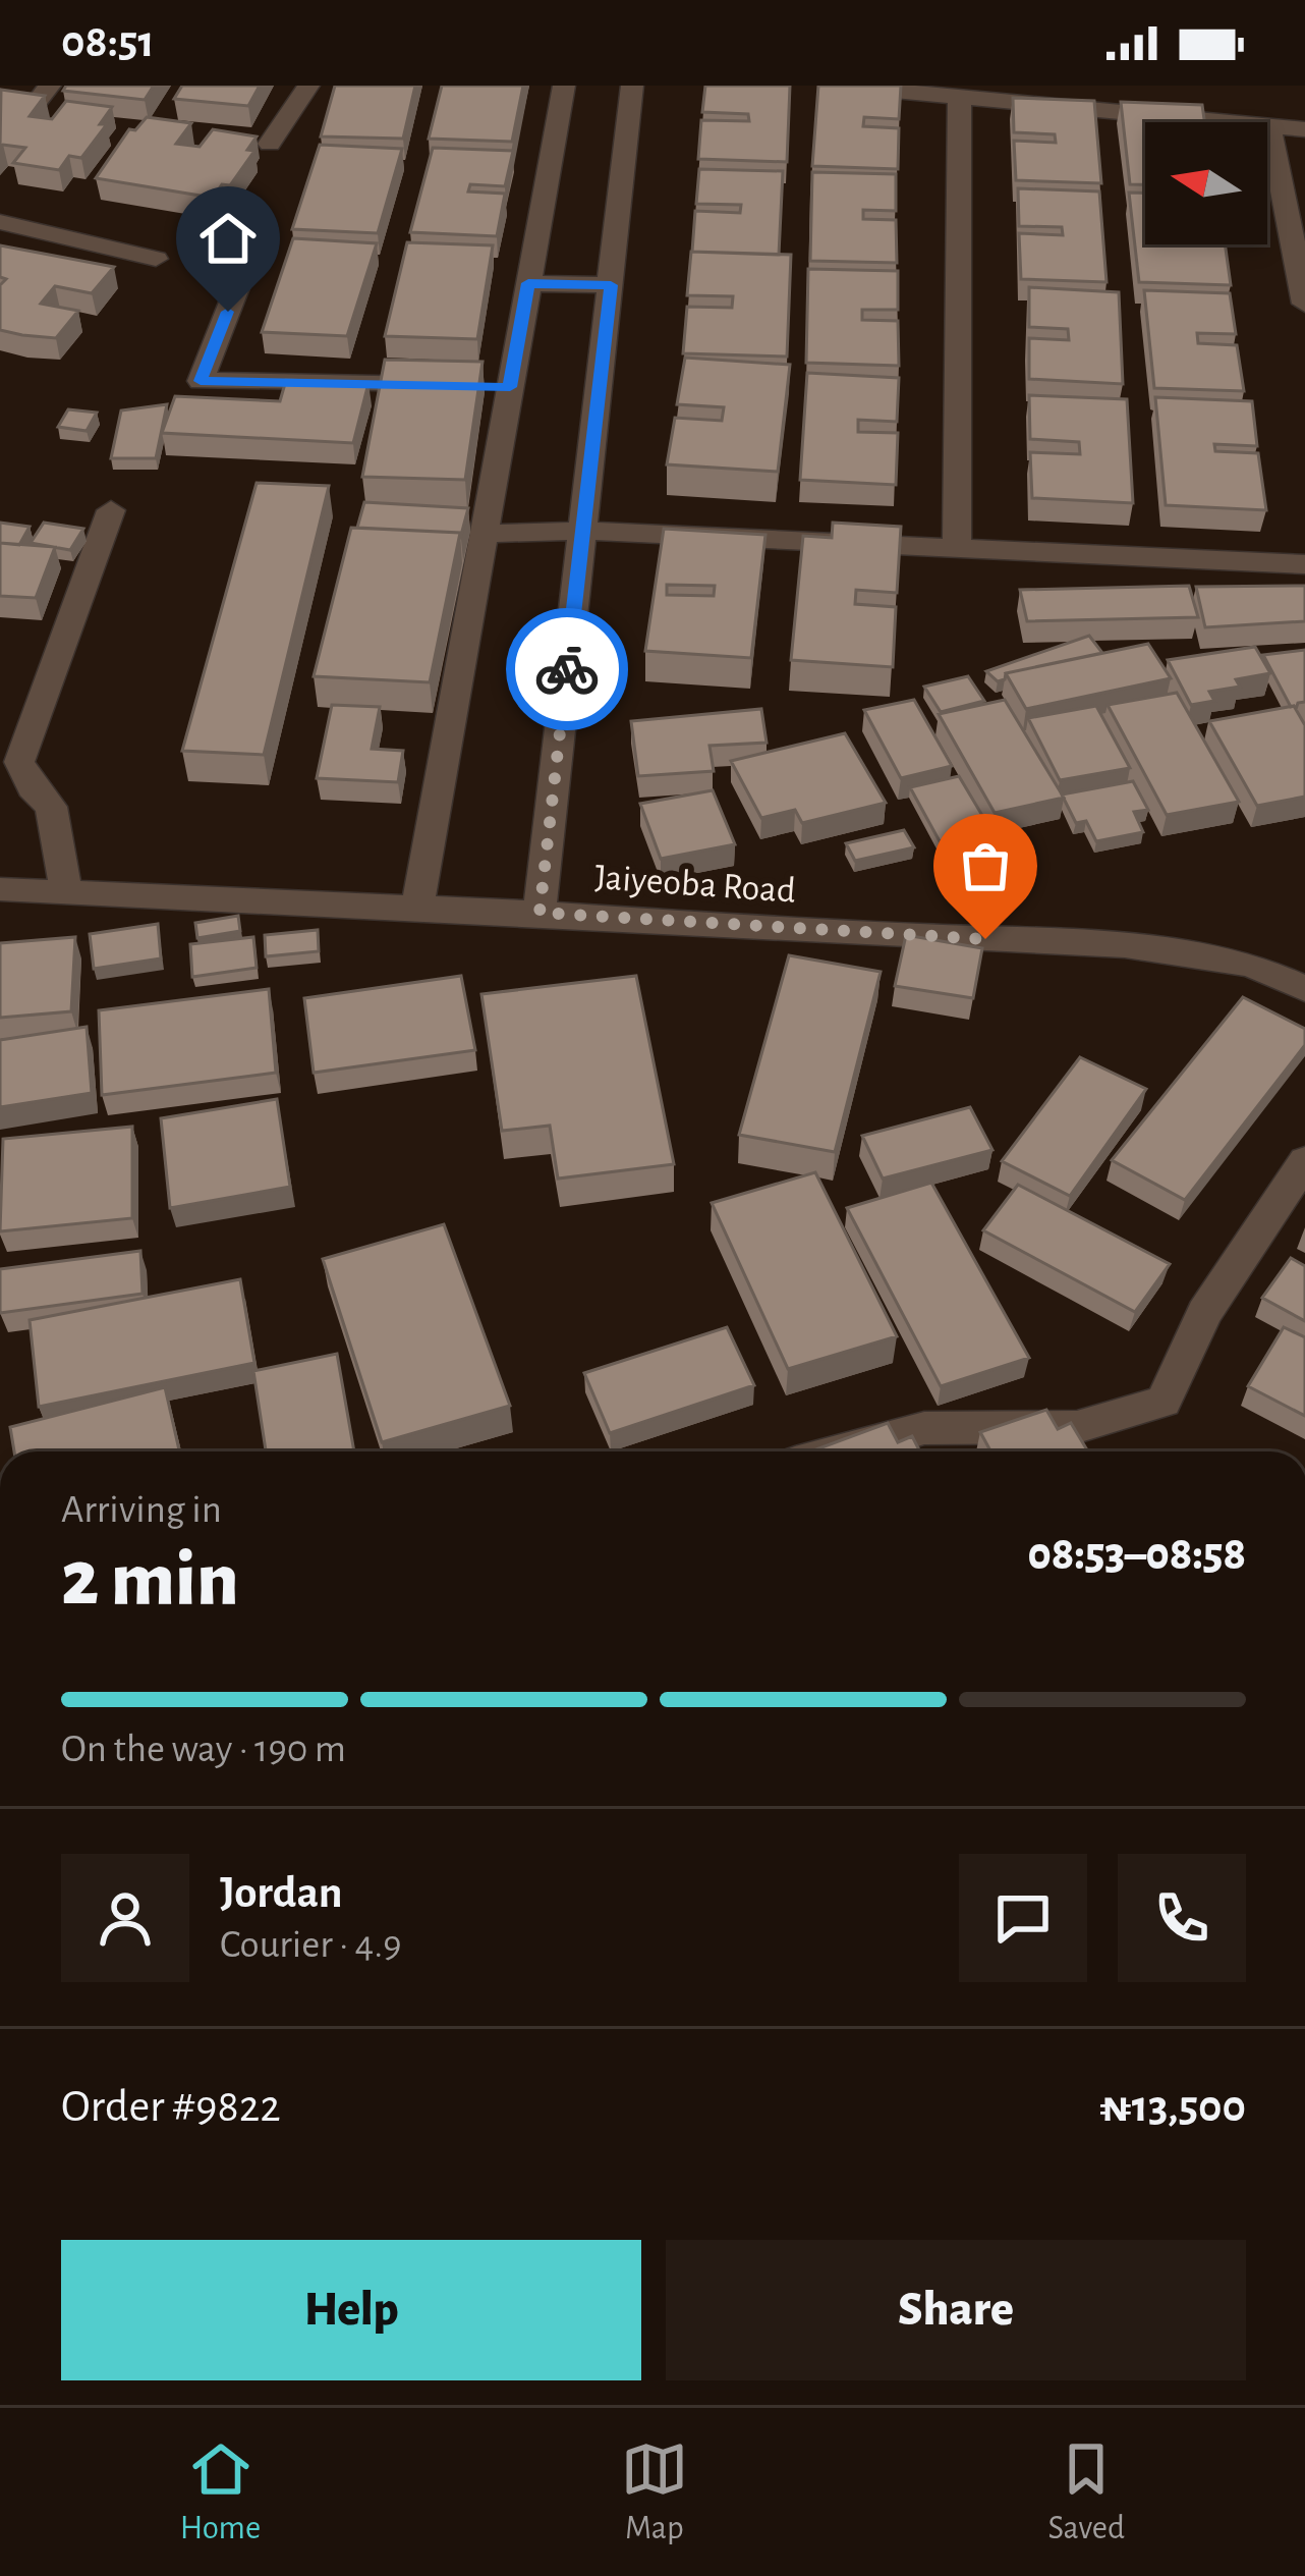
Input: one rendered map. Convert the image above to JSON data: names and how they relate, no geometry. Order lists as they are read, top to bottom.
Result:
{
  "streets": {
    "street": ["Jaiyeoba Road"]
  },
  "north": "left",
  "page": {
    "status": "08:51",
    "heading": ["2 min", "Arriving in", "08:53–08:58"],
    "panel": [
      "Jordan",
      "Courier · 4.9",
      "Order #9822",
      "₦13,500"
    ],
    "bar": "On the way · 190 m",
    "buttons": ["Help", "Share"],
    "tabs": ["Home", "Map", "Saved"]
  }
}
